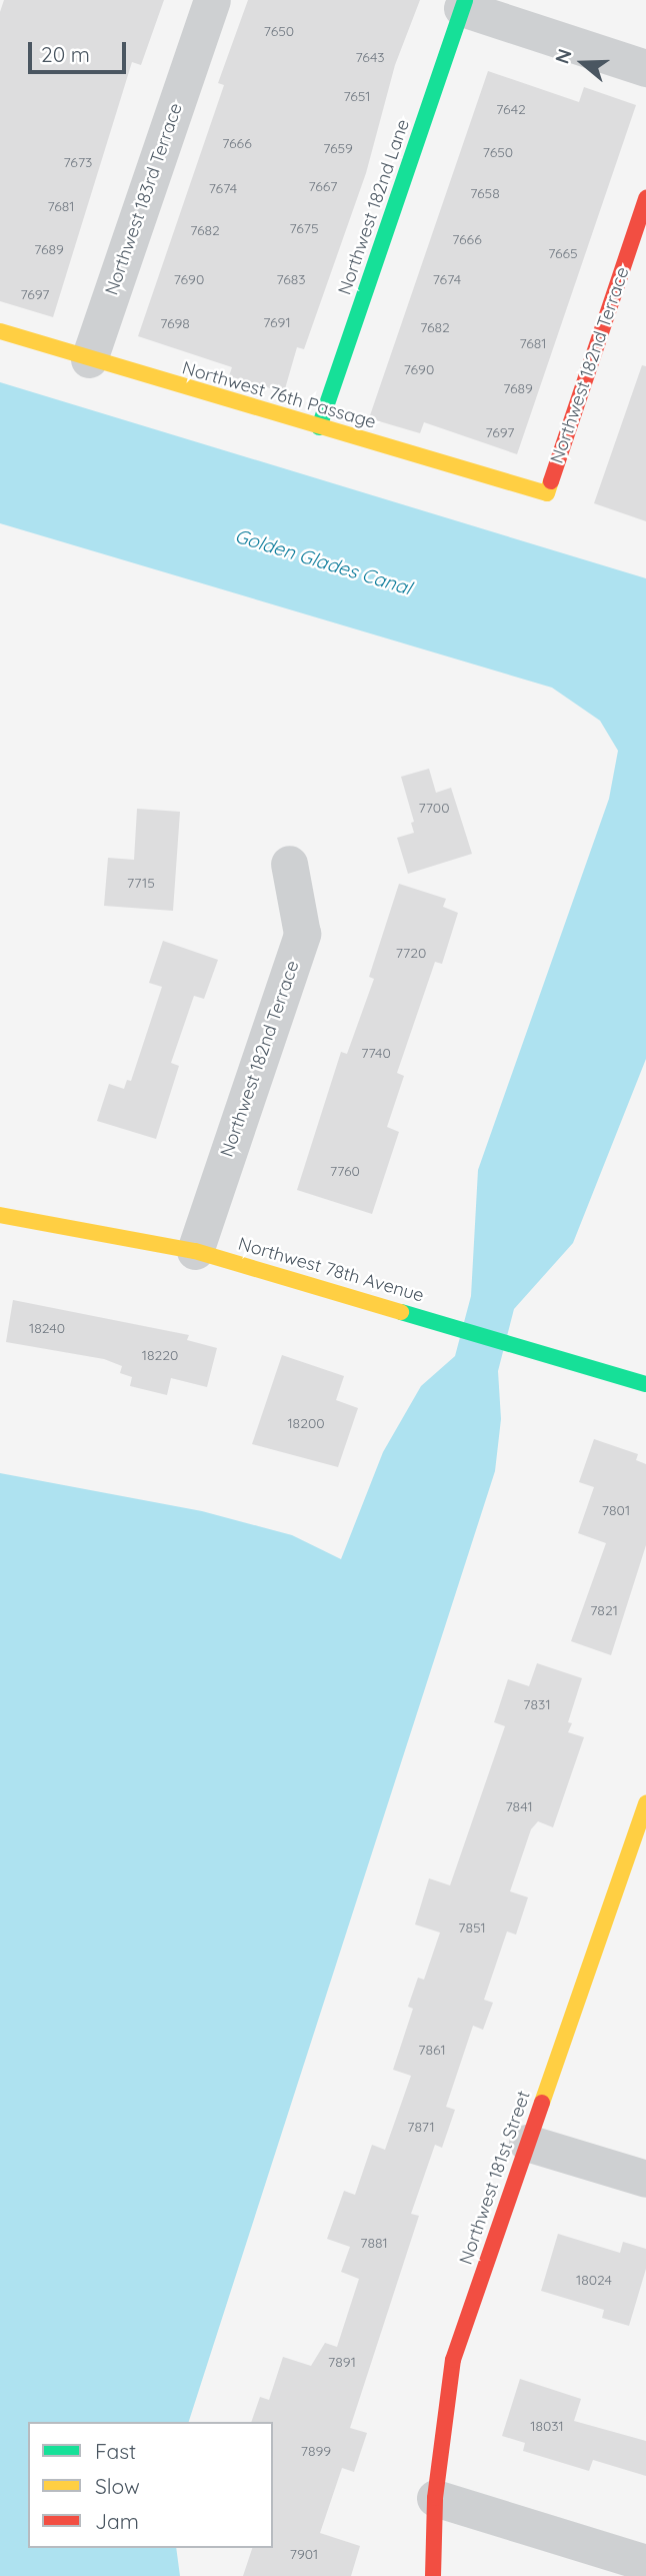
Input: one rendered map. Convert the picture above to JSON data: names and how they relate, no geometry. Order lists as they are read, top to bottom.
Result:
{
  "streets": {
    "street": [
      "Northwest 183rd Terrace",
      "Northwest 182nd Lane",
      "Northwest 182nd Terrace",
      "Northwest 76th Passage",
      "Northwest 78th Avenue",
      "Northwest 181st Street"
    ]
  },
  "crossings": [
    ["Northwest 183rd Terrace", "Northwest 76th Passage"],
    ["Northwest 182nd Lane", "Northwest 76th Passage"],
    ["Northwest 182nd Terrace", "Northwest 76th Passage"],
    ["Northwest 182nd Terrace", "Northwest 78th Avenue"]
  ],
  "water": ["Golden Glades Canal"],
  "house_numbers": [
    "7650",
    "7643",
    "7651",
    "7642",
    "7666",
    "7659",
    "7650",
    "7673",
    "7667",
    "7674",
    "7658",
    "7681",
    "7675",
    "7682",
    "7666",
    "7689",
    "7665",
    "7690",
    "7683",
    "7674",
    "7697",
    "7691",
    "7698",
    "7682",
    "7681",
    "7690",
    "7689",
    "7697",
    "7700",
    "7715",
    "7720",
    "7740",
    "7760",
    "18240",
    "18220",
    "18200",
    "7801",
    "7821",
    "7831",
    "7841",
    "7851",
    "7861",
    "7871",
    "7881",
    "18024",
    "7891",
    "18031",
    "7899",
    "7901"
  ],
  "legend": ["Fast", "Slow", "Jam"],
  "scale_bar": "20 m",
  "north": "left"
}
